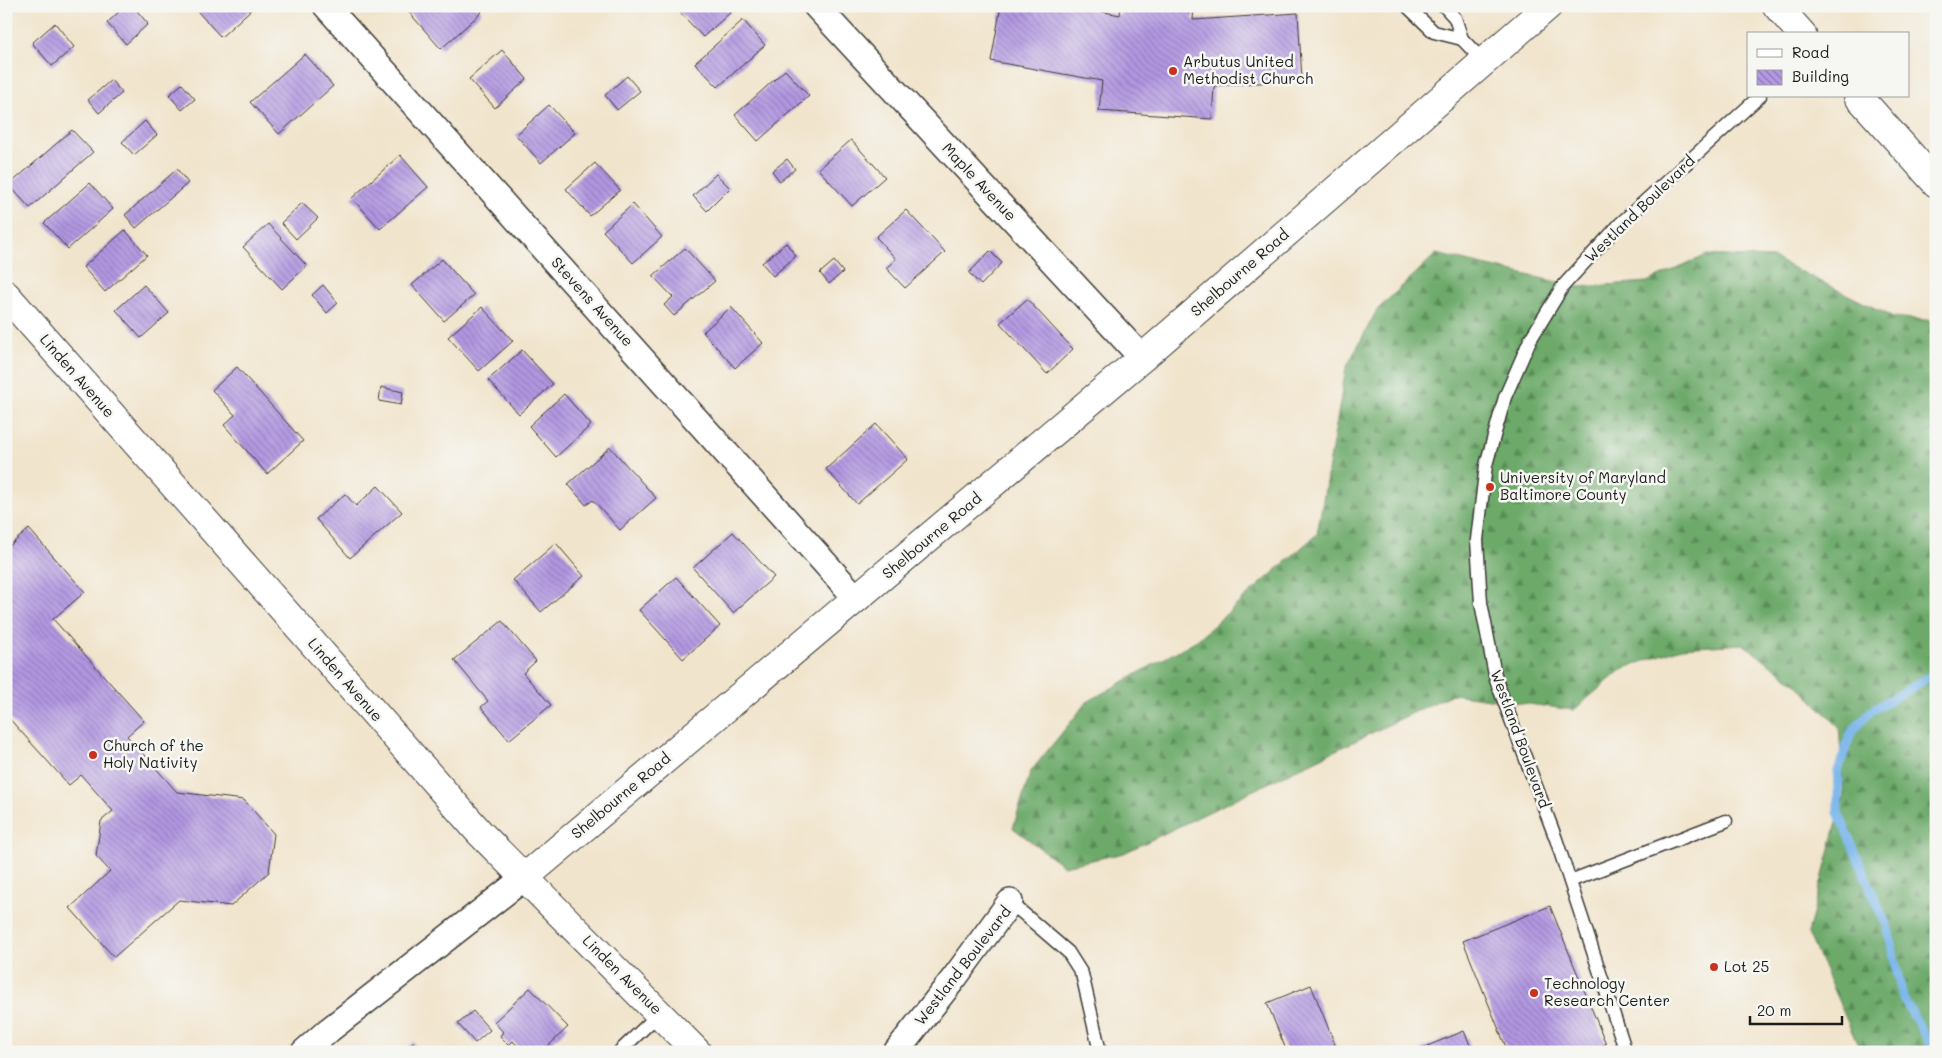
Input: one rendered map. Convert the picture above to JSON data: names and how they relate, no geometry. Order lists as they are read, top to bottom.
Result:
{
  "streets": {
    "street": [
      "Maple Avenue",
      "Westland Boulevard",
      "Shelbourne Road",
      "Stevens Avenue",
      "Linden Avenue"
    ]
  },
  "crossings": [
    ["Maple Avenue", "Shelbourne Road"],
    ["Shelbourne Road", "Stevens Avenue"],
    ["Shelbourne Road", "Linden Avenue"]
  ],
  "places": [
    "Arbutus United Methodist Church",
    "University of Maryland Baltimore County",
    "Church of the Holy Nativity",
    "Lot 25",
    "Technology Research Center"
  ],
  "legend": ["Road", "Building"],
  "scale_bar": "20 m"
}
